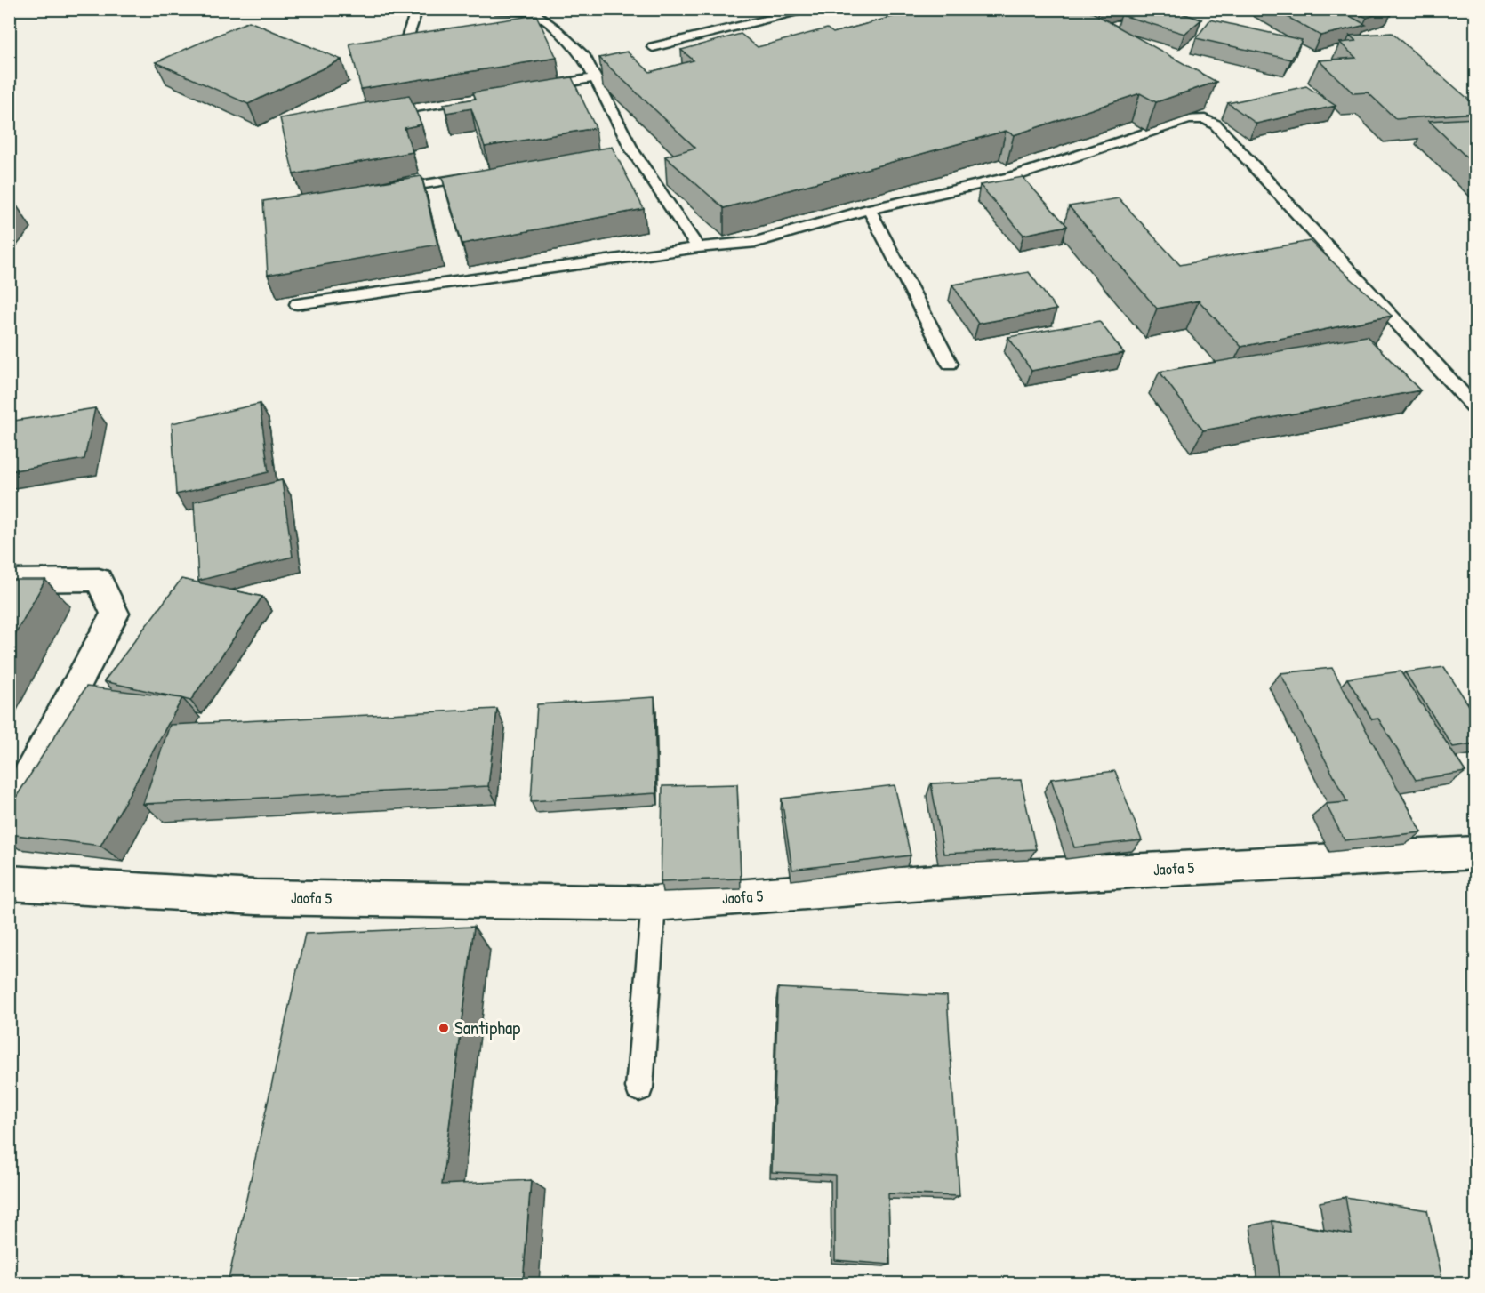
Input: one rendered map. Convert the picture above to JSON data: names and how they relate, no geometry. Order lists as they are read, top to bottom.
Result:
{
  "streets": {
    "street": ["Jaofa 5"]
  },
  "places": ["Santiphap"]
}
